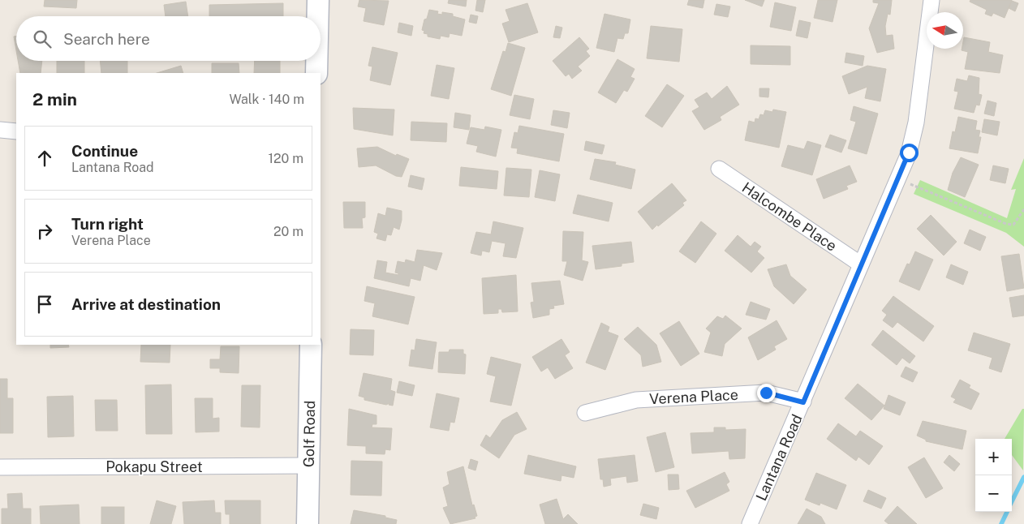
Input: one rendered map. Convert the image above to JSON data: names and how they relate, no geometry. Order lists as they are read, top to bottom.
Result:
{
  "streets": {
    "street": [
      "Halcombe Place",
      "Verena Place",
      "Golf Road",
      "Lantana Road",
      "Pokapu Street"
    ]
  },
  "crossings": [
    ["Halcombe Place", "Lantana Road"],
    ["Verena Place", "Lantana Road"],
    ["Golf Road", "Pokapu Street"]
  ],
  "north": "left",
  "page": {
    "search": "Search here",
    "heading": ["2 min", "Walk · 140 m"],
    "list": [
      ["Continue", "Lantana Road", "120 m"],
      ["Turn right", "Verena Place", "20 m"],
      "Arrive at destination"
    ],
    "map_buttons": ["+", "−"]
  }
}
